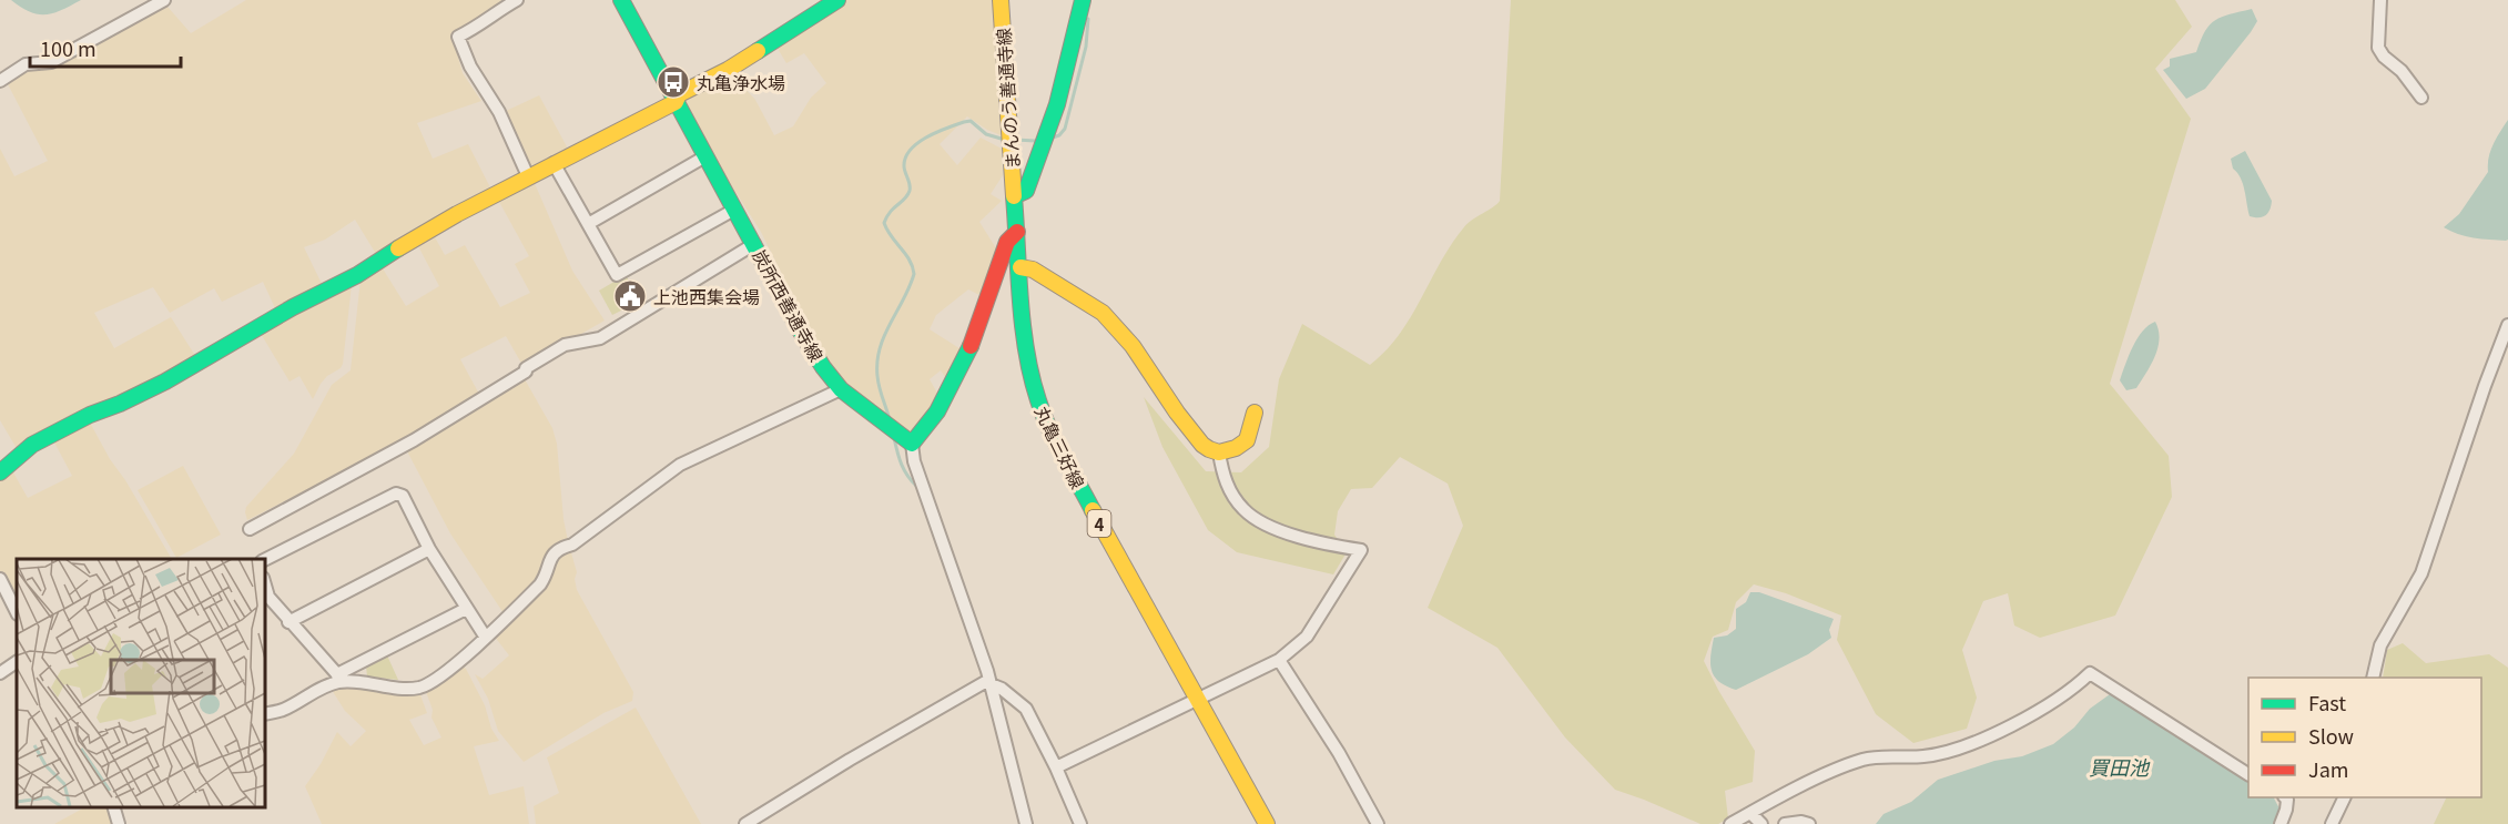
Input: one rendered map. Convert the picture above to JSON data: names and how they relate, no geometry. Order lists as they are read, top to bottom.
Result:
{
  "streets": {
    "main road": [
      "まんのう善通寺線",
      "炭所西善通寺線",
      "丸亀三好線",
      "4"
    ]
  },
  "crossings": [
    ["まんのう善通寺線", "丸亀三好線"]
  ],
  "water": ["買田池"],
  "places": {
    "bus stop": ["丸亀浄水場"],
    "public building": ["上池西集会場"]
  },
  "legend": ["Fast", "Slow", "Jam"],
  "scale_bar": "100 m"
}
